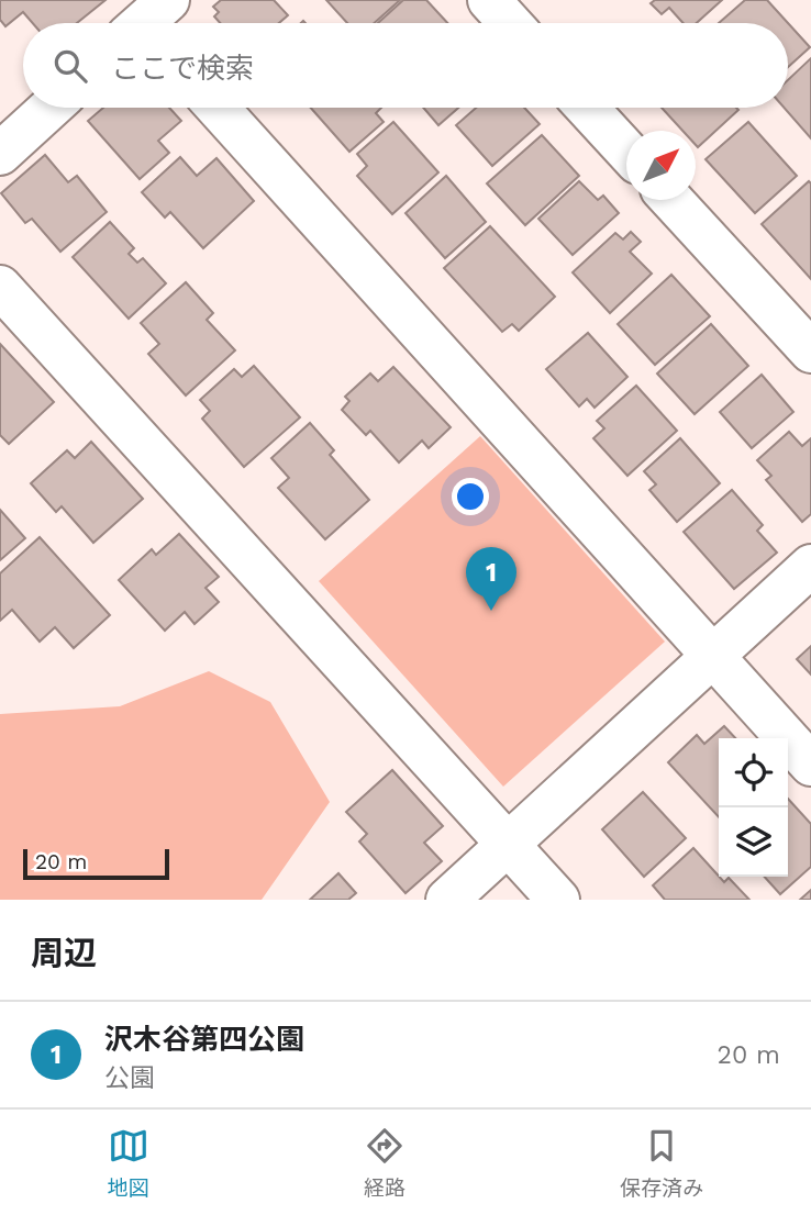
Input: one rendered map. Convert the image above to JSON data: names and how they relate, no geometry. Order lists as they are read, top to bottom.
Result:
{
  "scale_bar": "20 m",
  "north": "top right",
  "page": {
    "search": "ここで検索",
    "pins": "1",
    "scale": "20 m",
    "heading": "周辺",
    "list": [
      {
        "mark": "1",
        "name": "沢木谷第四公園",
        "note": "公園",
        "value": "20 m"
      }
    ],
    "nav": ["地図", "経路", "保存済み"]
  }
}
